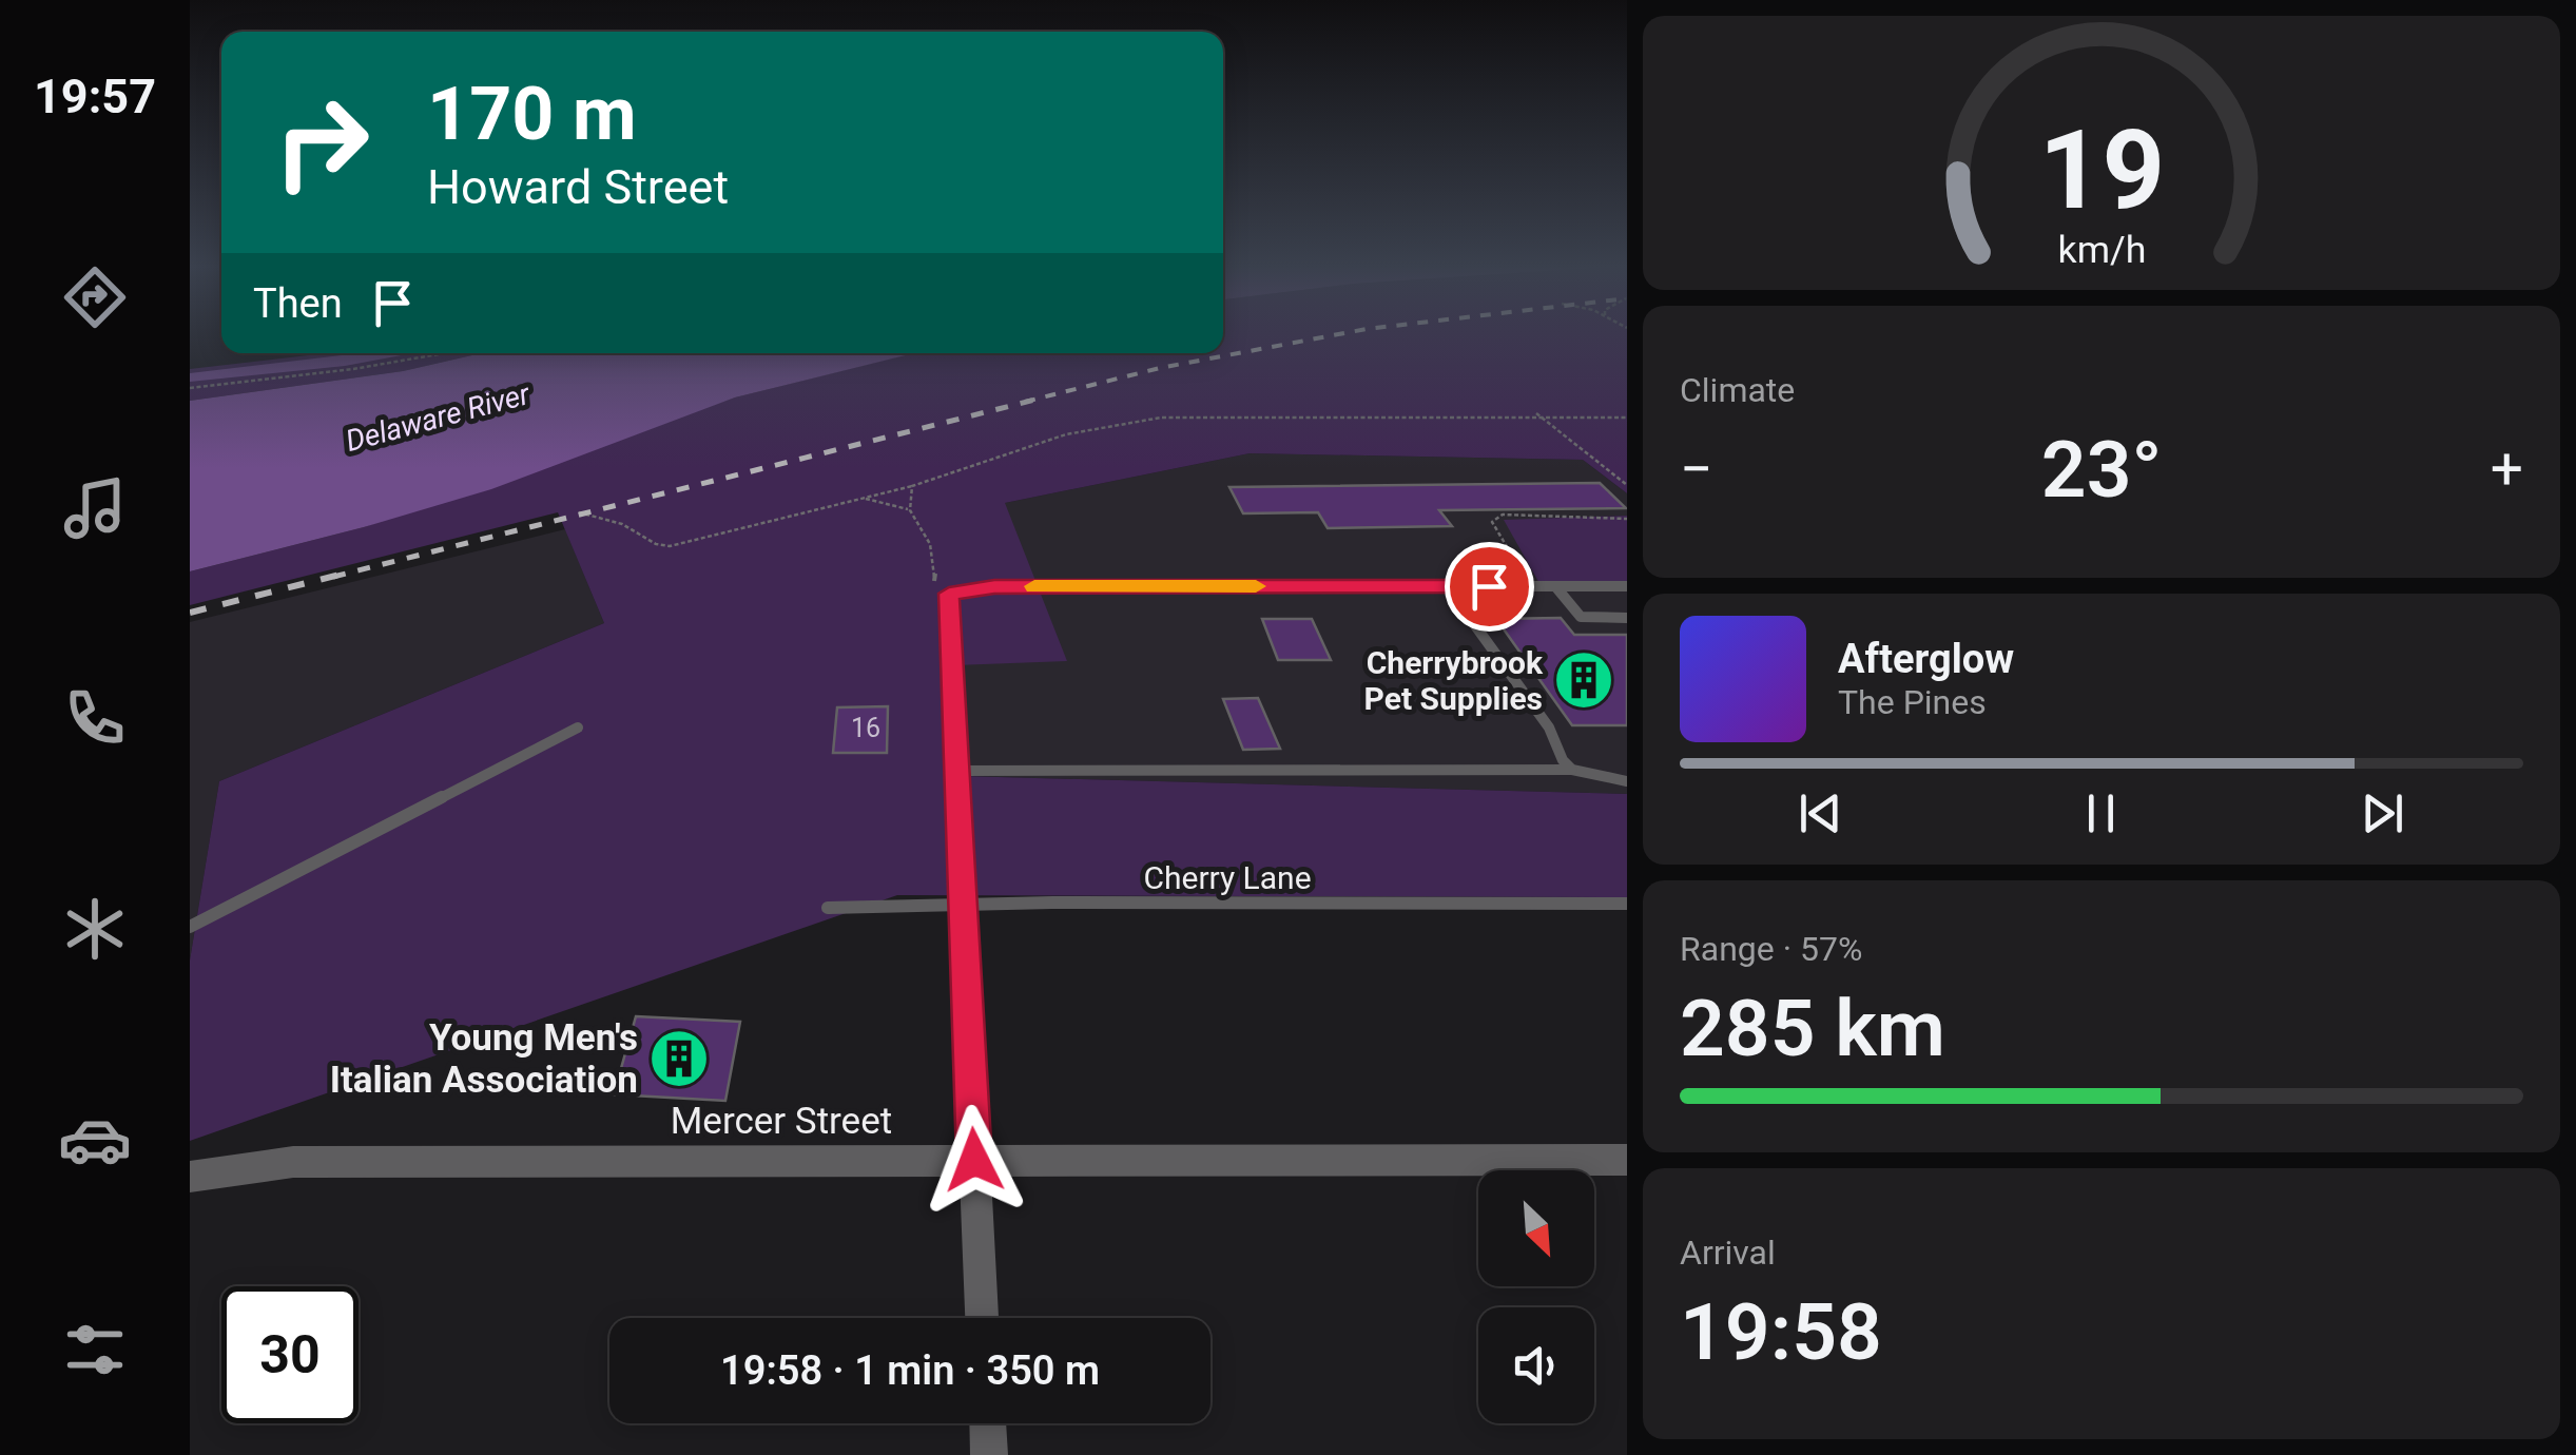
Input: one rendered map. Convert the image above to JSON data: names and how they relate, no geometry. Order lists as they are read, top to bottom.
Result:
{
  "streets": {
    "street": ["Mercer Street"],
    "lane": ["Cherry Lane"]
  },
  "water": ["Delaware River"],
  "places": {
    "building": ["Cherrybrook Pet Supplies", "Young Men's Italian Association"]
  },
  "house_numbers": ["16"],
  "north": "bottom right",
  "page": {
    "tabs": "19:57",
    "turn": ["170 m", "Howard Street"],
    "then": "Then",
    "tile": [
      "Climate",
      ["Range · 57%", "285 km"],
      ["Arrival", "19:58"]
    ],
    "heat": ["−", "23°", "+"],
    "song": ["Afterglow", "The Pines"],
    "limit": "30",
    "trip": "19:58 · 1 min · 350 m",
    "gauge": ["19", "km/h"]
  }
}
